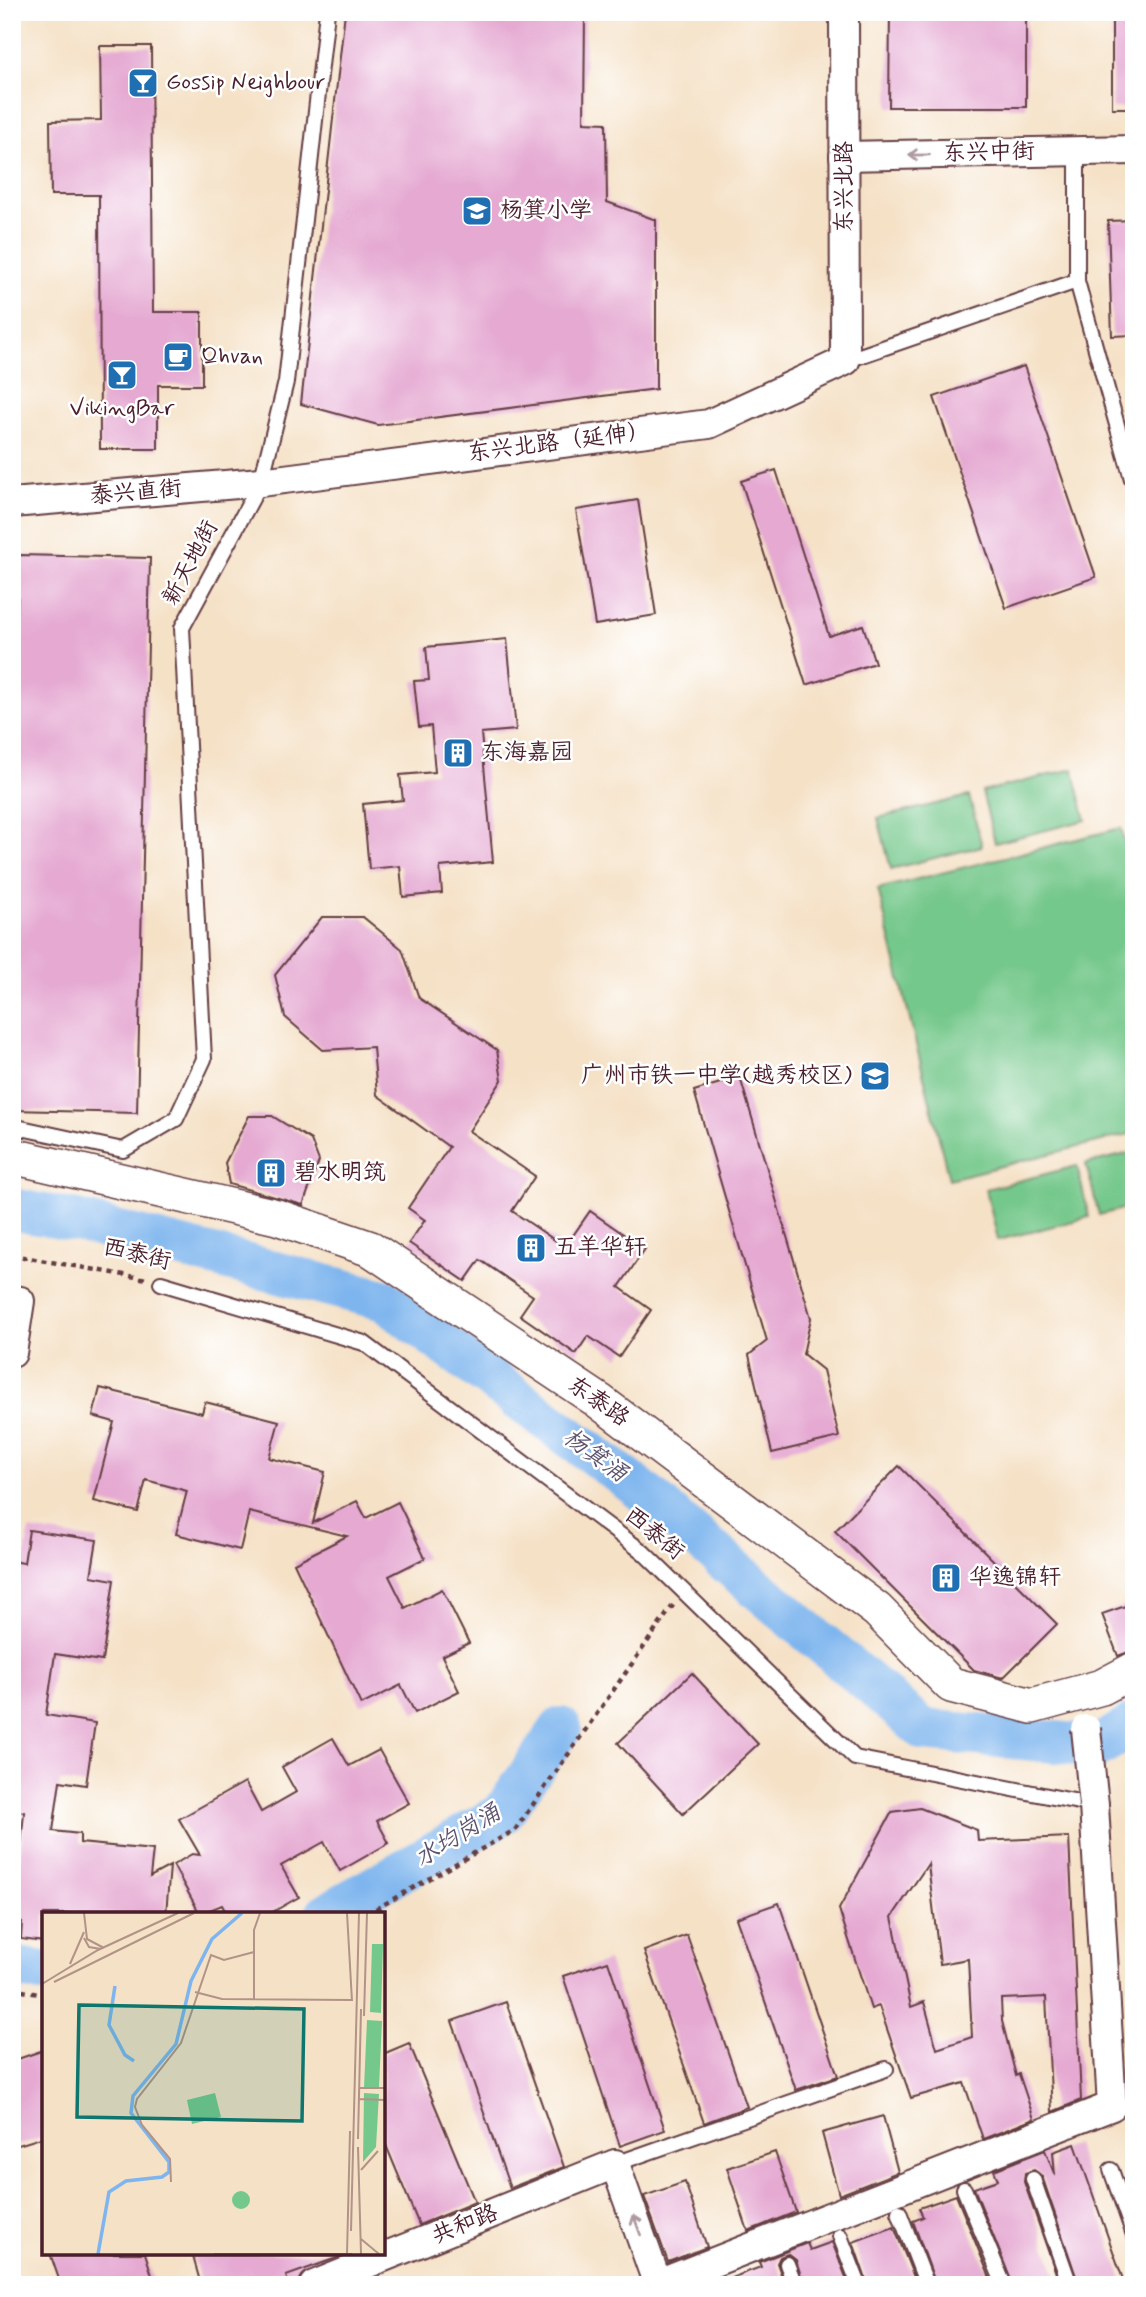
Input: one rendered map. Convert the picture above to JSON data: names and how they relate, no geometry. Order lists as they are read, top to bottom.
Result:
{
  "streets": {
    "street": [
      "东兴中街",
      "东兴北路",
      "东兴北路（延伸）",
      "泰兴直街",
      "东泰路",
      "共和路"
    ],
    "lane": ["新天地街", "西泰街"]
  },
  "crossings": [
    ["东兴中街", "东兴北路"],
    ["东兴北路", "东兴北路（延伸）"],
    ["东兴北路（延伸）", "泰兴直街"],
    ["东兴北路（延伸）", "新天地街"],
    ["泰兴直街", "新天地街"]
  ],
  "one_way": ["东兴中街"],
  "water": ["杨箕涌", "水均岗涌"],
  "places": {
    "bar": ["Gossip Neighbour", "VikingBar"],
    "school or university": ["杨箕小学", "广州市铁一中学(越秀校区)"],
    "cafe": ["Qhvan"],
    "building": [
      "东海嘉园",
      "碧水明筑",
      "五羊华轩",
      "华逸锦轩"
    ]
  }
}
